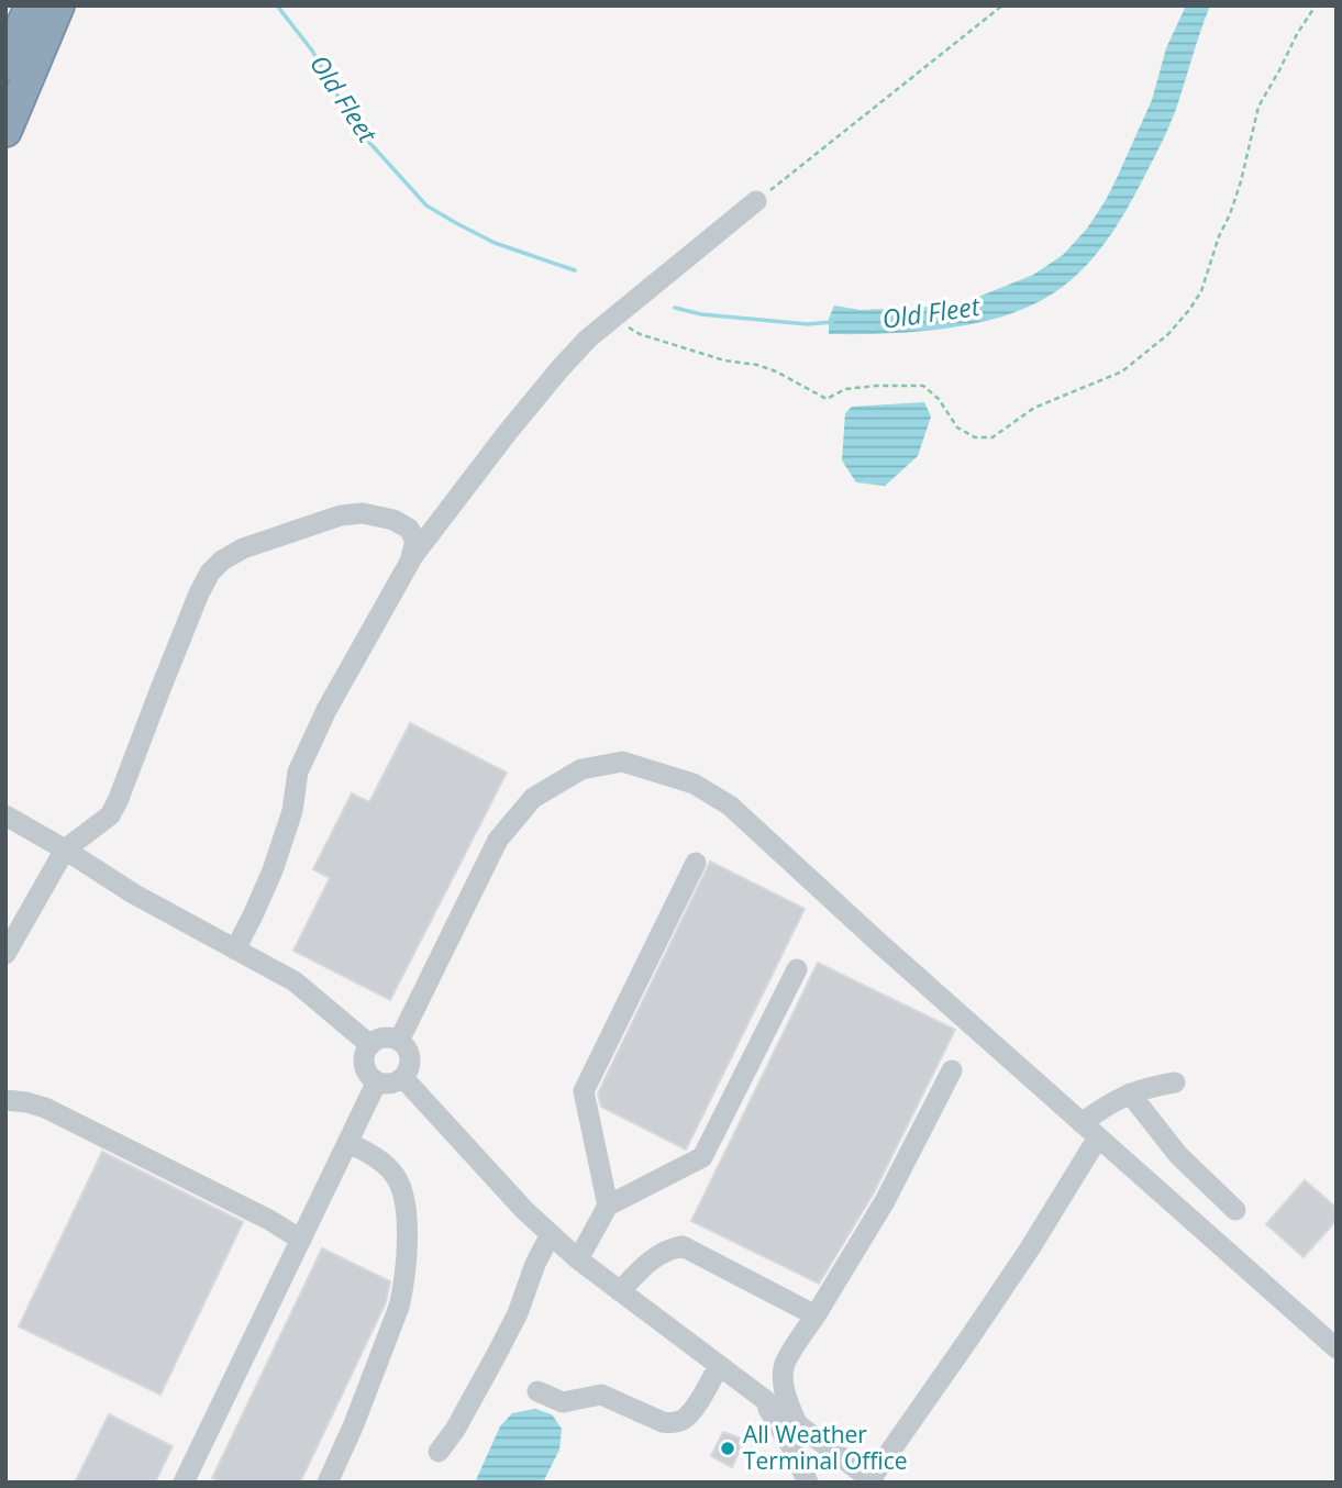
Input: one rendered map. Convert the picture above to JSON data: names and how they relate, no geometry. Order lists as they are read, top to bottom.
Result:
{
  "water": ["Old Fleet"],
  "places": ["All Weather Terminal Office"]
}
